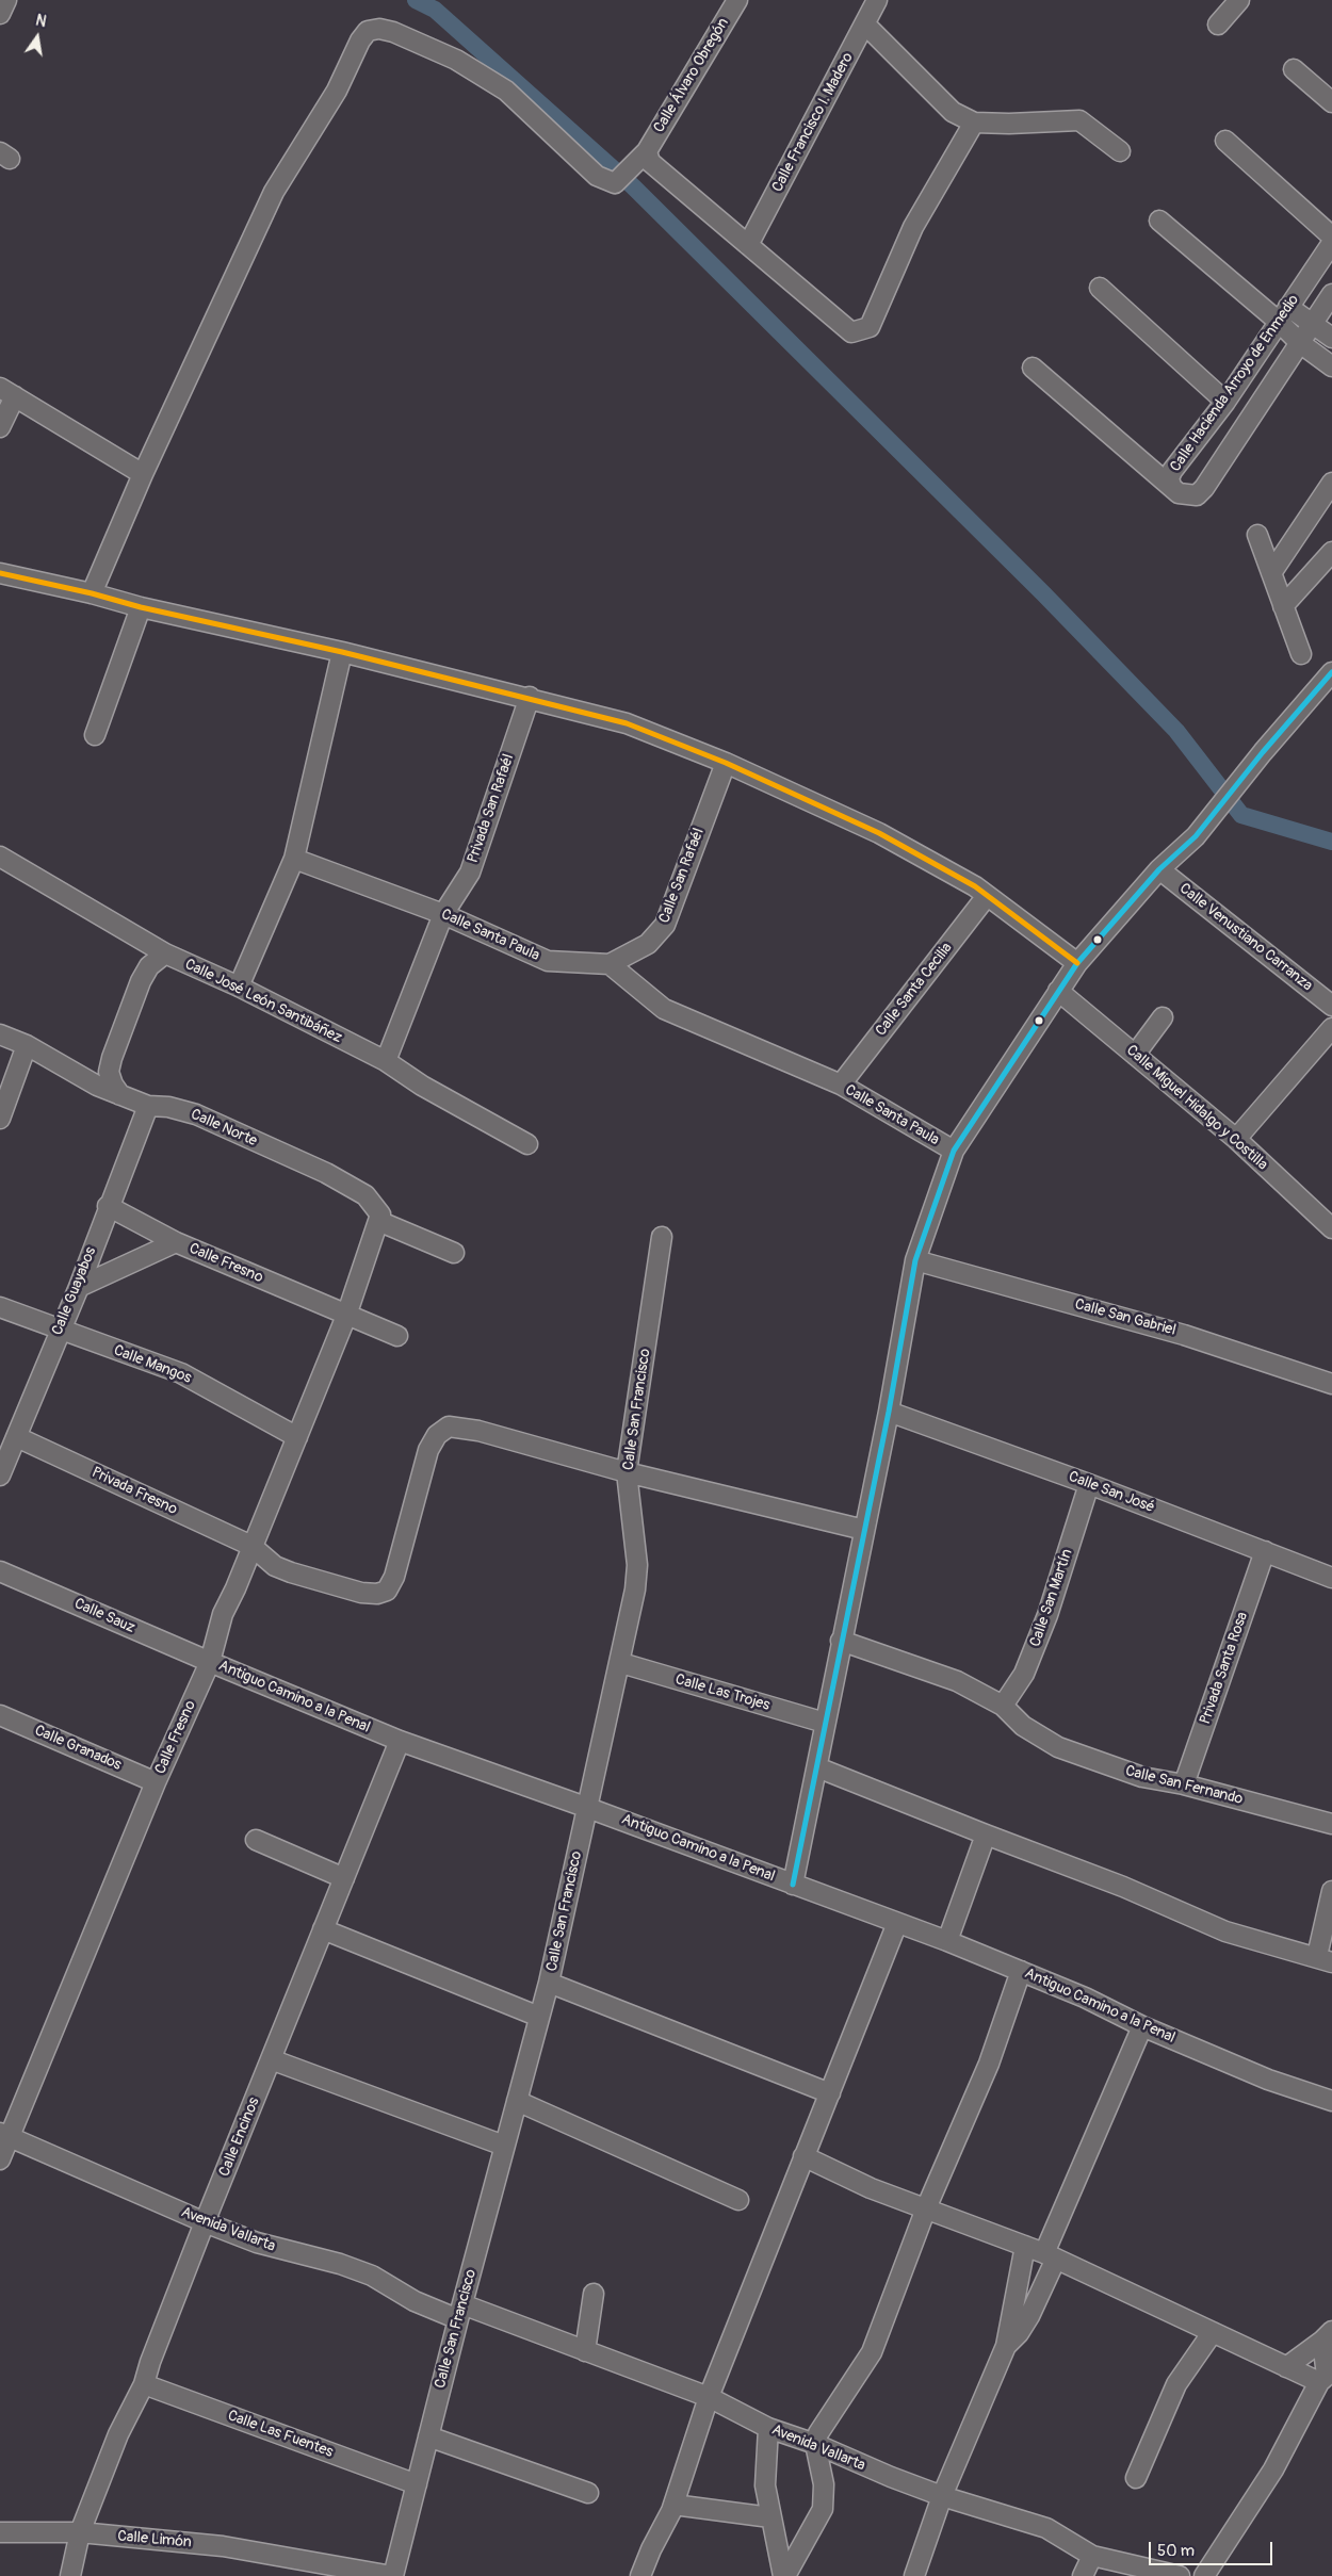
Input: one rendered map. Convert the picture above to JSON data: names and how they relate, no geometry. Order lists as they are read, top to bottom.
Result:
{
  "streets": {
    "street": [
      "Calle Álvaro Obregón",
      "Calle Francisco I. Madero",
      "Calle Hacienda Arroyo de Enmedio",
      "Privada San Rafaél",
      "Calle San Rafaél",
      "Calle Santa Paula",
      "Calle Venustiano Carranza",
      "Calle Santa Cecilia",
      "Calle José León Santibáñez",
      "Calle Miguel Hidalgo y Costilla",
      "Calle Norte",
      "Calle Fresno",
      "Calle Guayabos",
      "Calle San Gabriel",
      "Calle Mangos",
      "Calle San Francisco",
      "Privada Fresno",
      "Calle San José",
      "Calle San Martín",
      "Calle Sauz",
      "Privada Santa Rosa",
      "Calle Las Trojes",
      "Antiguo Camino a la Penal",
      "Calle Granados",
      "Calle San Fernando",
      "Calle Encinos",
      "Avenida Vallarta",
      "Calle Las Fuentes",
      "Calle Limón"
    ]
  },
  "crossings": [
    ["Privada San Rafaél", "Calle Santa Paula"],
    ["Calle San Rafaél", "Calle Santa Paula"],
    ["Calle Santa Paula", "Calle Santa Cecilia"],
    ["Calle Norte", "Calle Fresno"],
    ["Calle Norte", "Calle Guayabos"],
    ["Calle Fresno", "Calle Guayabos"],
    ["Calle Fresno", "Calle Mangos"],
    ["Calle Fresno", "Privada Fresno"],
    ["Calle Fresno", "Calle Sauz"],
    ["Calle Fresno", "Antiguo Camino a la Penal"],
    ["Calle Fresno", "Calle Granados"],
    ["Calle Fresno", "Avenida Vallarta"],
    ["Calle Guayabos", "Calle Mangos"],
    ["Calle Guayabos", "Privada Fresno"],
    ["Calle San Francisco", "Privada Fresno"],
    ["Calle San Francisco", "Calle Las Trojes"],
    ["Calle San Francisco", "Antiguo Camino a la Penal"],
    ["Calle San Francisco", "Avenida Vallarta"],
    ["Calle San Francisco", "Calle Las Fuentes"],
    ["Calle San Francisco", "Calle Limón"],
    ["Calle San José", "Calle San Martín"],
    ["Calle San José", "Privada Santa Rosa"],
    ["Calle San Martín", "Calle San Fernando"],
    ["Calle Sauz", "Antiguo Camino a la Penal"],
    ["Privada Santa Rosa", "Calle San Fernando"],
    ["Antiguo Camino a la Penal", "Calle Encinos"],
    ["Calle Encinos", "Avenida Vallarta"],
    ["Calle Encinos", "Calle Las Fuentes"],
    ["Calle Encinos", "Calle Limón"]
  ],
  "scale_bar": "50 m",
  "north": "top"
}
